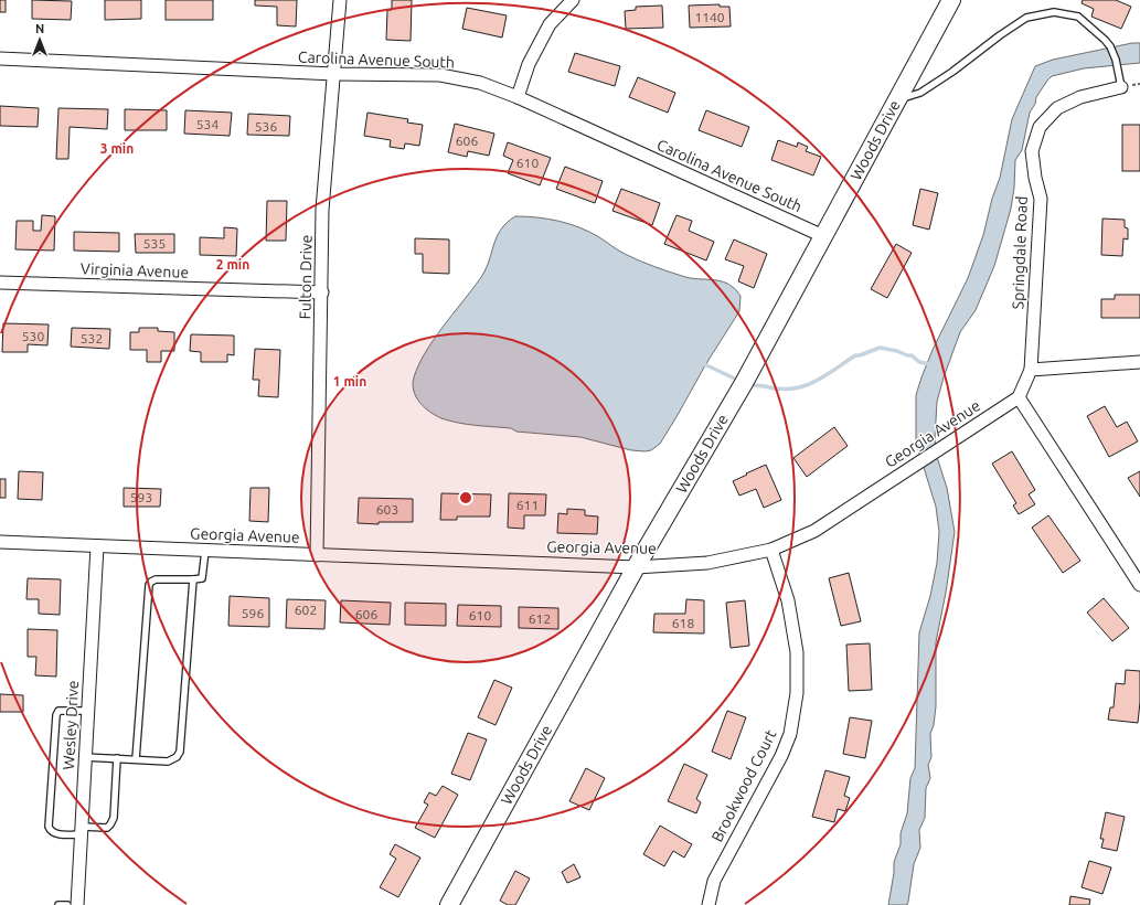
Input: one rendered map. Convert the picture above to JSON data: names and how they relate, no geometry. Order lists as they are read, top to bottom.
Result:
{
  "streets": {
    "street": [
      "Carolina Avenue South",
      "Woods Drive",
      "Springdale Road",
      "Virginia Avenue",
      "Fulton Drive",
      "Georgia Avenue",
      "Wesley Drive",
      "Brookwood Court"
    ]
  },
  "crossings": [
    ["Carolina Avenue South", "Woods Drive"],
    ["Carolina Avenue South", "Fulton Drive"],
    ["Woods Drive", "Georgia Avenue"],
    ["Virginia Avenue", "Fulton Drive"],
    ["Fulton Drive", "Georgia Avenue"],
    ["Georgia Avenue", "Wesley Drive"],
    ["Georgia Avenue", "Brookwood Court"]
  ],
  "house_numbers": [
    "1140",
    "534",
    "536",
    "606",
    "610",
    "535",
    "530",
    "532",
    "593",
    "611",
    "603",
    "602",
    "596",
    "606",
    "610",
    "612",
    "618"
  ],
  "north": "top",
  "rings": ["3 min", "2 min", "1 min"]
}
